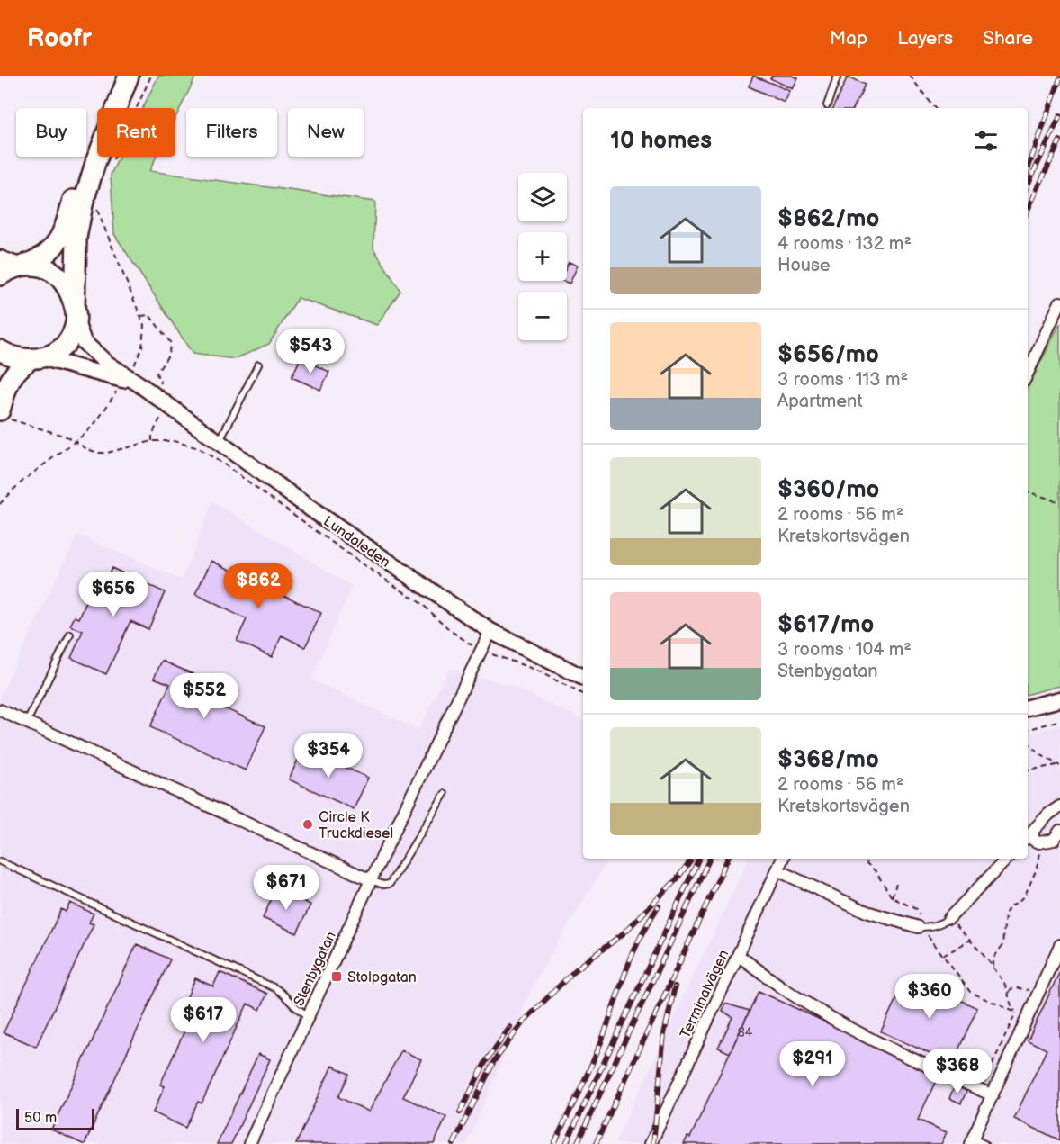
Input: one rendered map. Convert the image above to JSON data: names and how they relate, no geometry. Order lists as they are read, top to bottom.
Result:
{
  "streets": {
    "main road": ["Lundaleden"],
    "street": ["Stenbygatan", "Terminalvägen"]
  },
  "crossings": [
    ["Lundaleden", "Stenbygatan"]
  ],
  "places": {
    "other": ["Circle K Truckdiesel"],
    "transit": ["Stolpgatan"]
  },
  "house_numbers": ["84"],
  "scale_bar": "50 m",
  "page": {
    "header": "Roofr",
    "nav": ["Map", "Layers", "Share"],
    "chip": [
      "Buy",
      "Rent",
      "Filters",
      "New"
    ],
    "heading": "10 homes",
    "map_buttons": ["+", "−"],
    "list": [
      {
        "name": "$862/mo",
        "note": "4 rooms · 132 m² · House"
      },
      {
        "name": "$656/mo",
        "note": "3 rooms · 113 m² · Apartment"
      },
      {
        "name": "$360/mo",
        "note": "2 rooms · 56 m² · Kretskortsvägen"
      },
      {
        "name": "$617/mo",
        "note": "3 rooms · 104 m² · Stenbygatan"
      },
      {
        "name": "$368/mo",
        "note": "2 rooms · 56 m² · Kretskortsvägen"
      }
    ],
    "price": [
      "$543",
      "$862",
      "$656",
      "$552",
      "$354",
      "$671",
      "$360",
      "$617",
      "$291",
      "$368"
    ],
    "scale": "50 m"
  }
}
